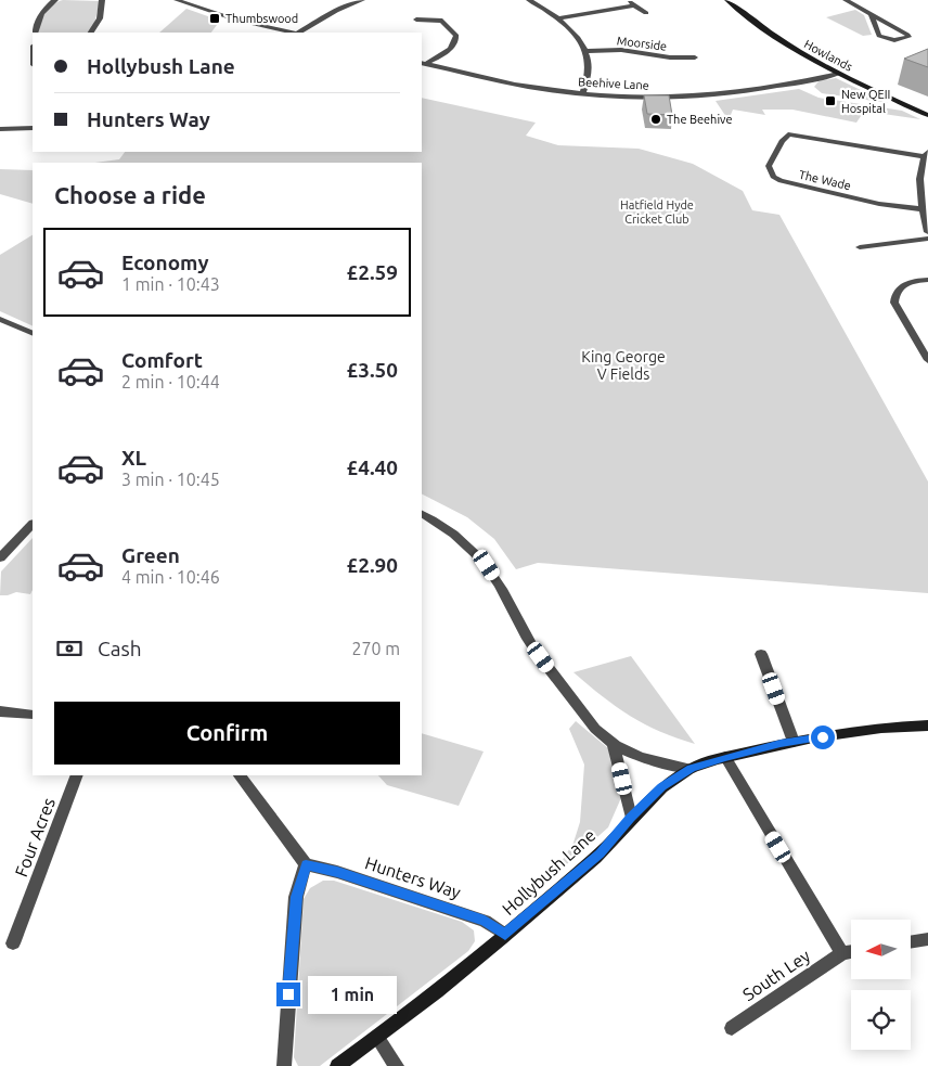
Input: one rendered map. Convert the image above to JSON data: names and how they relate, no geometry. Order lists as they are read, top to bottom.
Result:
{
  "streets": {
    "street": [
      "Moorside",
      "Howlands",
      "Beehive Lane",
      "The Wade",
      "Four Acres",
      "Hollybush Lane",
      "Hunters Way",
      "South Ley"
    ]
  },
  "crossings": [
    ["Howlands", "Beehive Lane"],
    ["Hollybush Lane", "Hunters Way"]
  ],
  "parks": ["Hatfield Hyde Cricket Club", "King George V Fields"],
  "places": {
    "transit": ["Thumbswood", "New QEII Hospital"],
    "other": ["The Beehive"]
  },
  "north": "left",
  "page": {
    "banner": ["Hollybush Lane", "Hunters Way"],
    "heading": "Choose a ride",
    "list": [
      {
        "name": "Economy",
        "note": "1 min · 10:43",
        "value": "£2.59"
      },
      {
        "name": "Comfort",
        "note": "2 min · 10:44",
        "value": "£3.50"
      },
      {
        "name": "XL",
        "note": "3 min · 10:45",
        "value": "£4.40"
      },
      {
        "name": "Green",
        "note": "4 min · 10:46",
        "value": "£2.90"
      }
    ],
    "pay": ["Cash", "270 m"],
    "buttons": "Confirm",
    "bubble": "1 min"
  }
}
